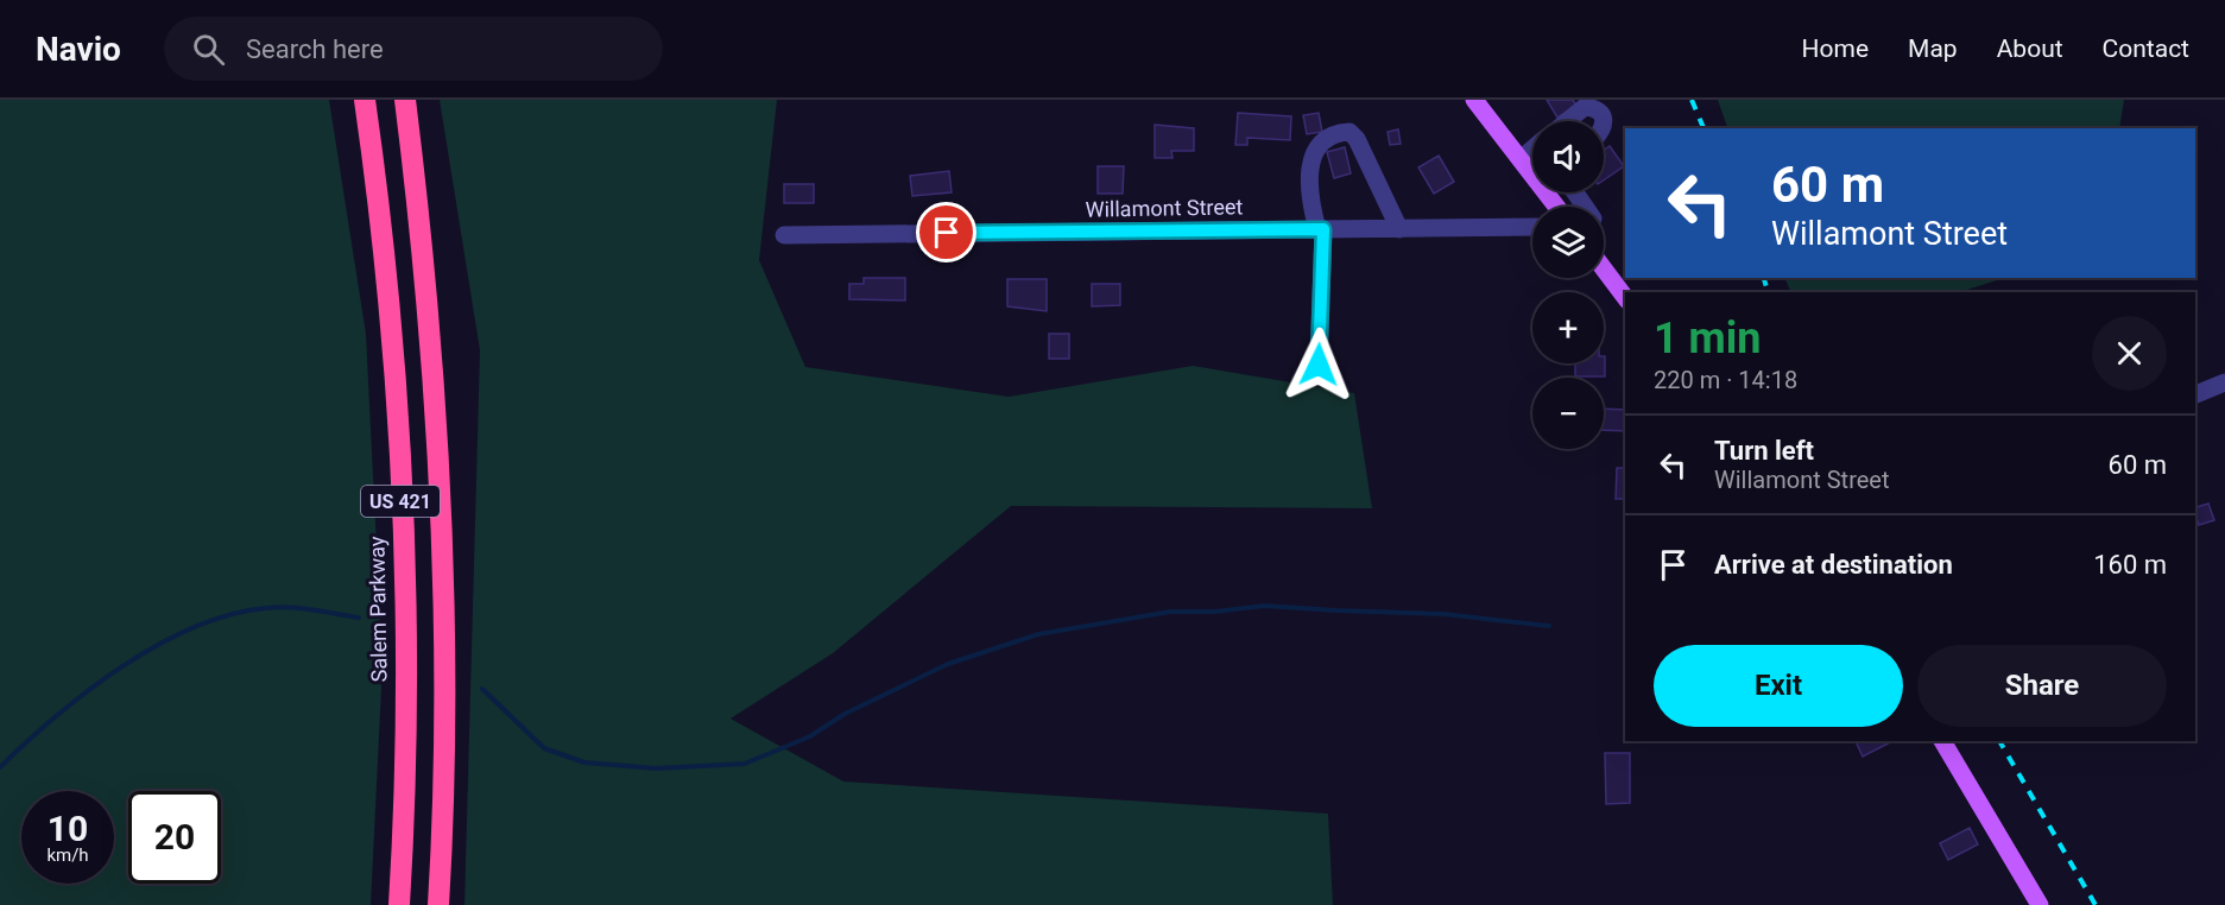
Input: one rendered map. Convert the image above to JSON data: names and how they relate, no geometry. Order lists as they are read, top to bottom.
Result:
{
  "streets": {
    "highway": ["US 421", "Salem Parkway"],
    "street": ["Willamont Street"]
  },
  "page": {
    "header": "Navio",
    "search": "Search here",
    "nav": [
      "Home",
      "Map",
      "About",
      "Contact"
    ],
    "map_buttons": ["+", "−"],
    "turn": ["60 m", "Willamont Street"],
    "heading": ["1 min", "220 m · 14:18"],
    "list": [
      {
        "name": "Turn left",
        "note": "Willamont Street",
        "value": "60 m"
      },
      {
        "name": "Arrive at destination",
        "value": "160 m"
      }
    ],
    "buttons": ["Exit", "Share"],
    "speed": "10 km/h",
    "limit": "20"
  }
}
